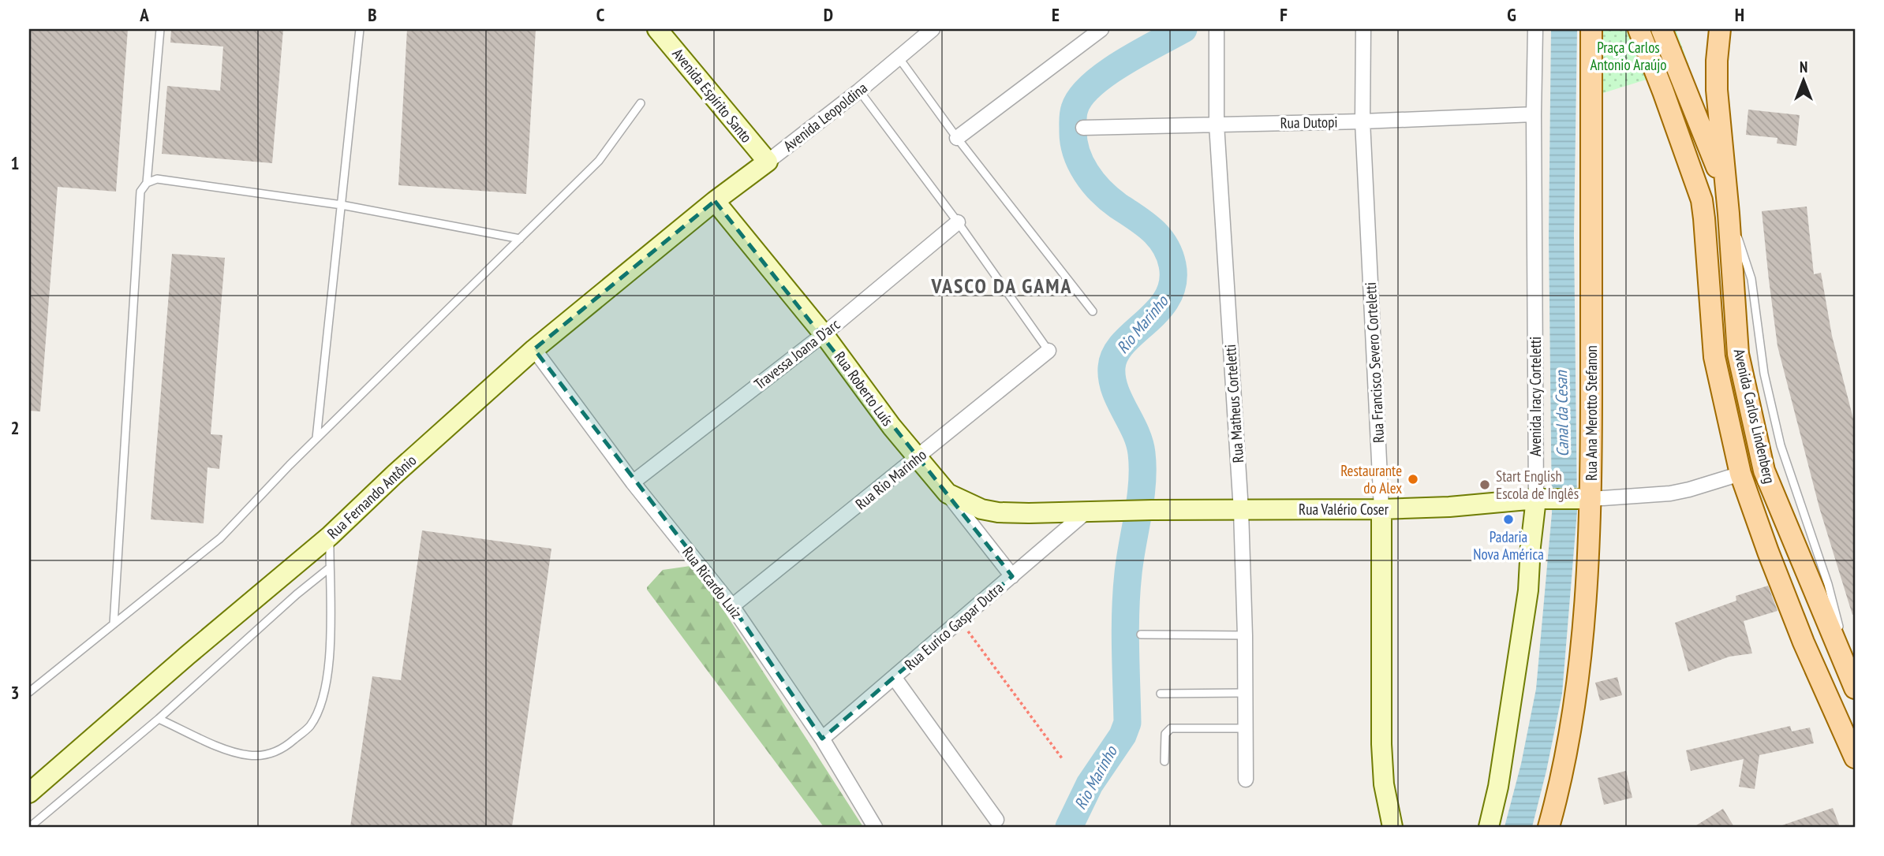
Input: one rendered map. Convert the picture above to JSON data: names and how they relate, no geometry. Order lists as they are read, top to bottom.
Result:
{
  "streets": {
    "main road": ["Rua Ana Merotto Stefanon", "Avenida Carlos Lindenberg"],
    "street": [
      "Avenida Espírito Santo",
      "Avenida Leopoldina",
      "Rua Dutopi",
      "Travessa Joana D'arc",
      "Rua Francisco Severo Corteletti",
      "Rua Roberto Luís",
      "Avenida Iracy Corteletti",
      "Rua Matheus Corteletti",
      "Rua Rio Marinho",
      "Rua Fernando Antônio",
      "Rua Valério Coser",
      "Rua Ricardo Luiz",
      "Rua Eurico Gaspar Dutra"
    ]
  },
  "crossings": [
    ["Avenida Espírito Santo", "Avenida Leopoldina"],
    ["Avenida Leopoldina", "Rua Roberto Luís"],
    ["Avenida Leopoldina", "Rua Fernando Antônio"],
    ["Rua Dutopi", "Rua Francisco Severo Corteletti"],
    ["Rua Dutopi", "Avenida Iracy Corteletti"],
    ["Rua Dutopi", "Rua Matheus Corteletti"],
    ["Travessa Joana D'arc", "Rua Roberto Luís"],
    ["Travessa Joana D'arc", "Rua Ricardo Luiz"],
    ["Rua Francisco Severo Corteletti", "Rua Valério Coser"],
    ["Rua Roberto Luís", "Rua Rio Marinho"],
    ["Rua Roberto Luís", "Rua Fernando Antônio"],
    ["Rua Roberto Luís", "Rua Valério Coser"],
    ["Rua Roberto Luís", "Rua Eurico Gaspar Dutra"],
    ["Avenida Iracy Corteletti", "Rua Valério Coser"],
    ["Rua Matheus Corteletti", "Rua Valério Coser"],
    ["Rua Ana Merotto Stefanon", "Rua Valério Coser"],
    ["Avenida Carlos Lindenberg", "Rua Valério Coser"],
    ["Rua Rio Marinho", "Rua Ricardo Luiz"],
    ["Rua Fernando Antônio", "Rua Ricardo Luiz"],
    ["Rua Valério Coser", "Rua Eurico Gaspar Dutra"],
    ["Rua Ricardo Luiz", "Rua Eurico Gaspar Dutra"]
  ],
  "districts": ["VASCO DA GAMA"],
  "water": ["Rio Marinho", "Canal da Cesan"],
  "parks": ["Praça Carlos Antonio Araújo"],
  "places": ["Restaurante do Alex", "Start English Escola de Inglês", "Padaria Nova América"],
  "north": "top",
  "grid": {
    "columns": [
      "A",
      "B",
      "C",
      "D",
      "E",
      "F",
      "G",
      "H"
    ],
    "rows": ["1", "2", "3"]
  }
}
